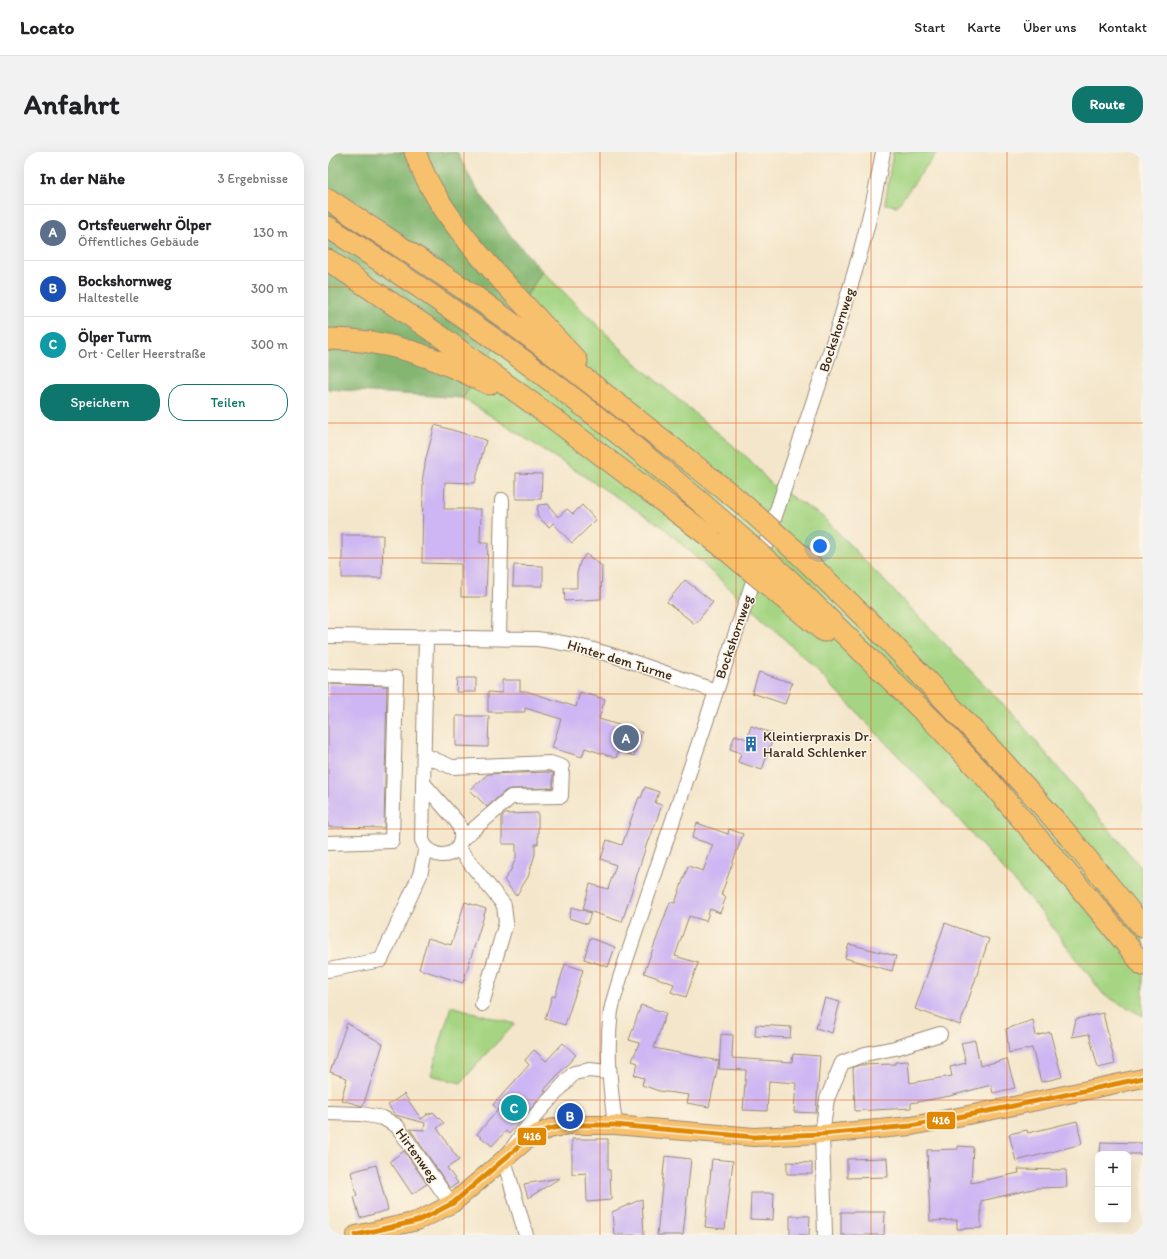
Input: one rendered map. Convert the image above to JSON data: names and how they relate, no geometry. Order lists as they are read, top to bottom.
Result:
{
  "streets": {
    "street": ["Bockshornweg", "Hinter dem Turme", "Hirtenweg"]
  },
  "crossings": [
    ["Bockshornweg", "Hinter dem Turme"]
  ],
  "places": {
    "building": ["Kleintierpraxis Dr. Harald Schlenker"]
  },
  "lines": ["transit line 416"],
  "page": {
    "header": "Locato",
    "nav": [
      "Start",
      "Karte",
      "Über uns",
      "Kontakt"
    ],
    "buttons": [
      "Route",
      ["Speichern", "Teilen"]
    ],
    "title": "Anfahrt",
    "heading": ["In der Nähe", "3 Ergebnisse"],
    "list": [
      {
        "mark": "A",
        "name": "Ortsfeuerwehr Ölper",
        "note": "Öffentliches Gebäude",
        "value": "130 m"
      },
      {
        "mark": "B",
        "name": "Bockshornweg",
        "note": "Haltestelle",
        "value": "300 m"
      },
      {
        "mark": "C",
        "name": "Ölper Turm",
        "note": "Ort · Celler Heerstraße",
        "value": "300 m"
      }
    ],
    "pins": ["A", "C", "B"],
    "map_buttons": ["+", "−"]
  }
}
